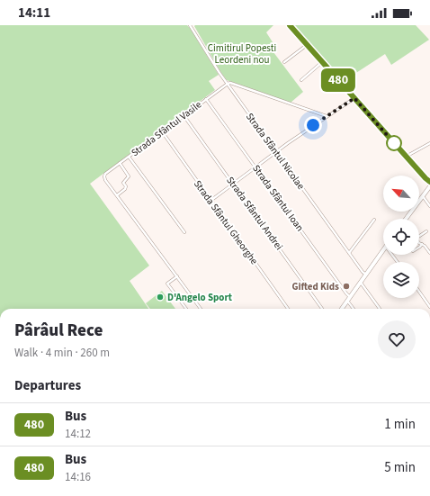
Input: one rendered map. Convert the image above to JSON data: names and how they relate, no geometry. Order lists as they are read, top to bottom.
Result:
{
  "streets": {
    "street": [
      "Strada Sfântul Vasile",
      "Strada Sfântul Nicolae",
      "Strada Sfântul Ioan",
      "Strada Sfântul Andrei",
      "Strada Sfântul Gheorghe"
    ]
  },
  "crossings": [
    ["Strada Sfântul Vasile", "Strada Sfântul Nicolae"],
    ["Strada Sfântul Vasile", "Strada Sfântul Ioan"],
    ["Strada Sfântul Vasile", "Strada Sfântul Andrei"],
    ["Strada Sfântul Vasile", "Strada Sfântul Gheorghe"]
  ],
  "parks": ["Cimitirul Popesti Leordeni nou"],
  "places": ["Gifted Kids", "D'Angelo Sport"],
  "lines": ["bus line 480"],
  "north": "top left",
  "page": {
    "status": "14:11",
    "on_map": "480",
    "heading": [
      ["Pârâul Rece", "Walk · 4 min · 260 m"],
      "Departures"
    ],
    "list": [
      {
        "mark": "480",
        "name": "Bus",
        "note": "14:12",
        "value": "1 min"
      },
      {
        "mark": "480",
        "name": "Bus",
        "note": "14:16",
        "value": "5 min"
      }
    ]
  }
}
